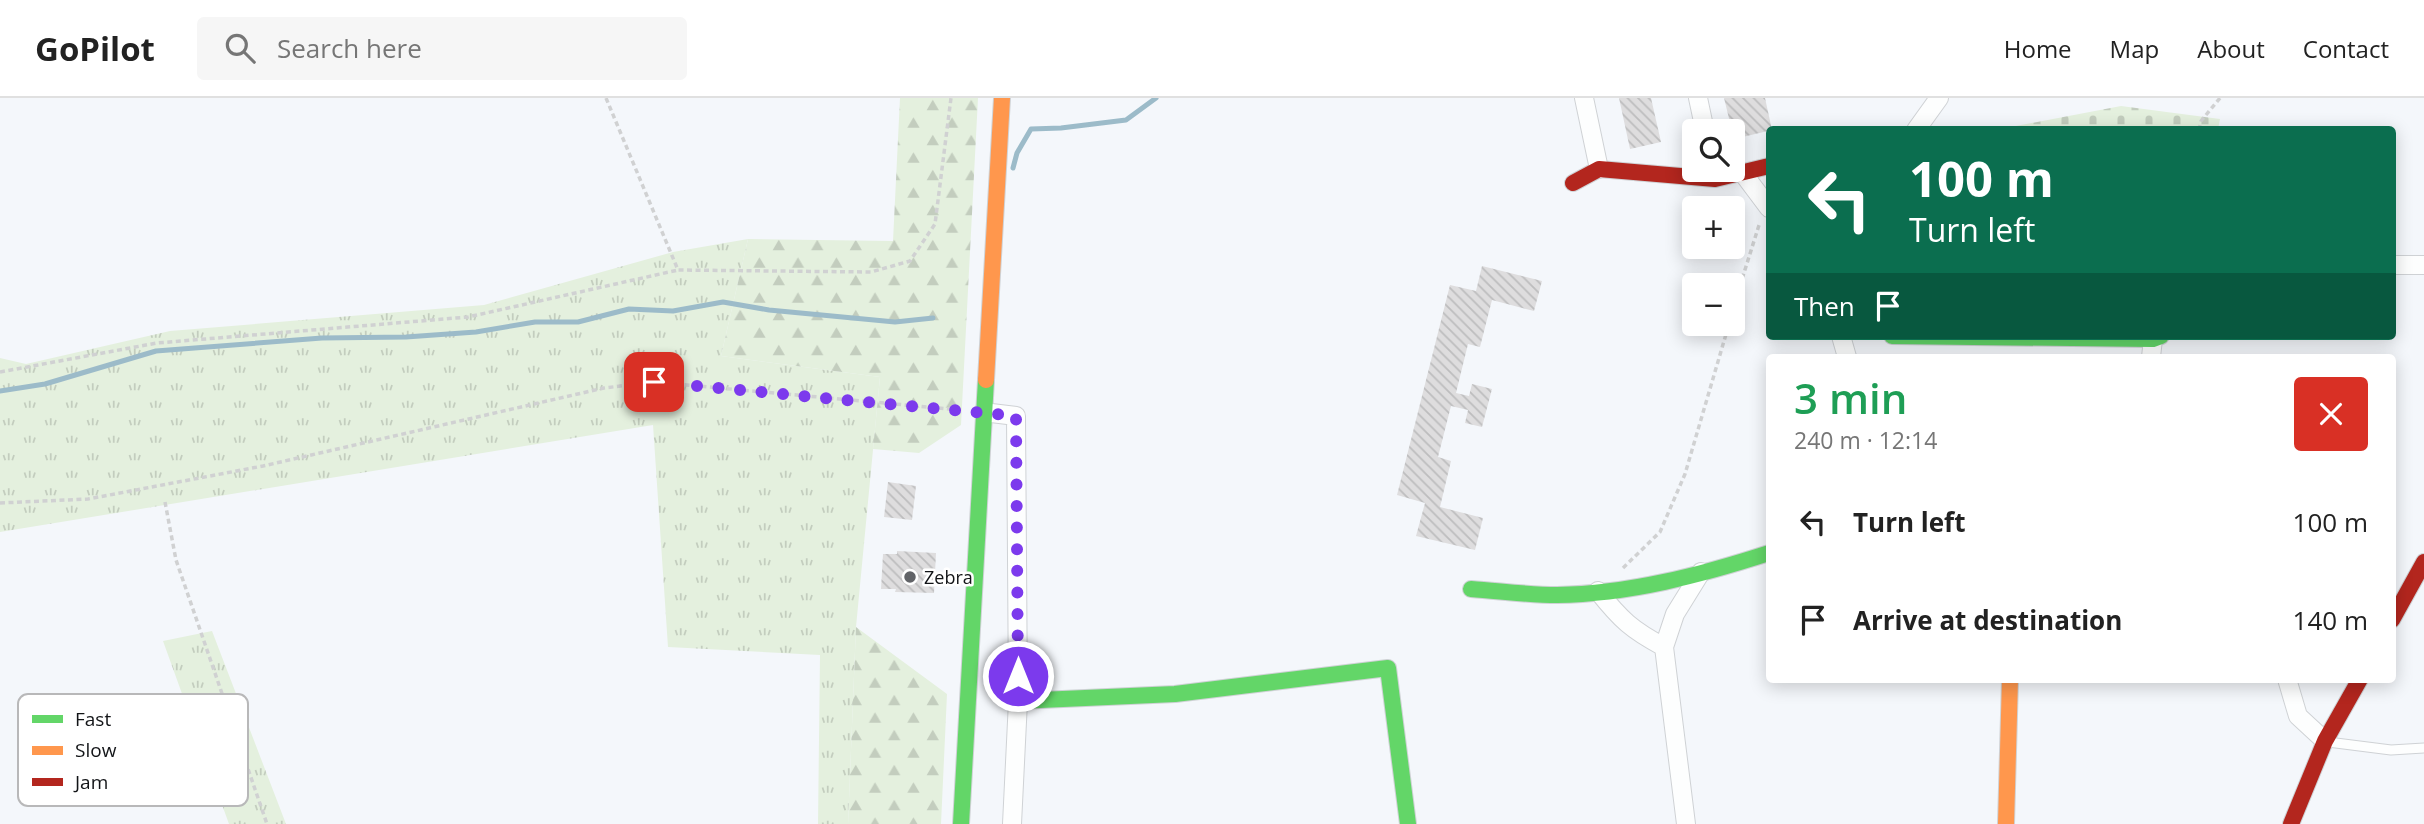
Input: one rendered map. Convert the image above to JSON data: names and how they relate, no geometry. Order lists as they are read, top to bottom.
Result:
{
  "places": ["Zebra"],
  "legend": ["Fast", "Slow", "Jam"],
  "page": {
    "header": "GoPilot",
    "search": "Search here",
    "nav": [
      "Home",
      "Map",
      "About",
      "Contact"
    ],
    "map_buttons": ["+", "−"],
    "turn": ["100 m", "Turn left"],
    "then": "Then",
    "heading": ["3 min", "240 m · 12:14"],
    "list": [
      {
        "name": "Turn left",
        "value": "100 m"
      },
      {
        "name": "Arrive at destination",
        "value": "140 m"
      }
    ]
  }
}
